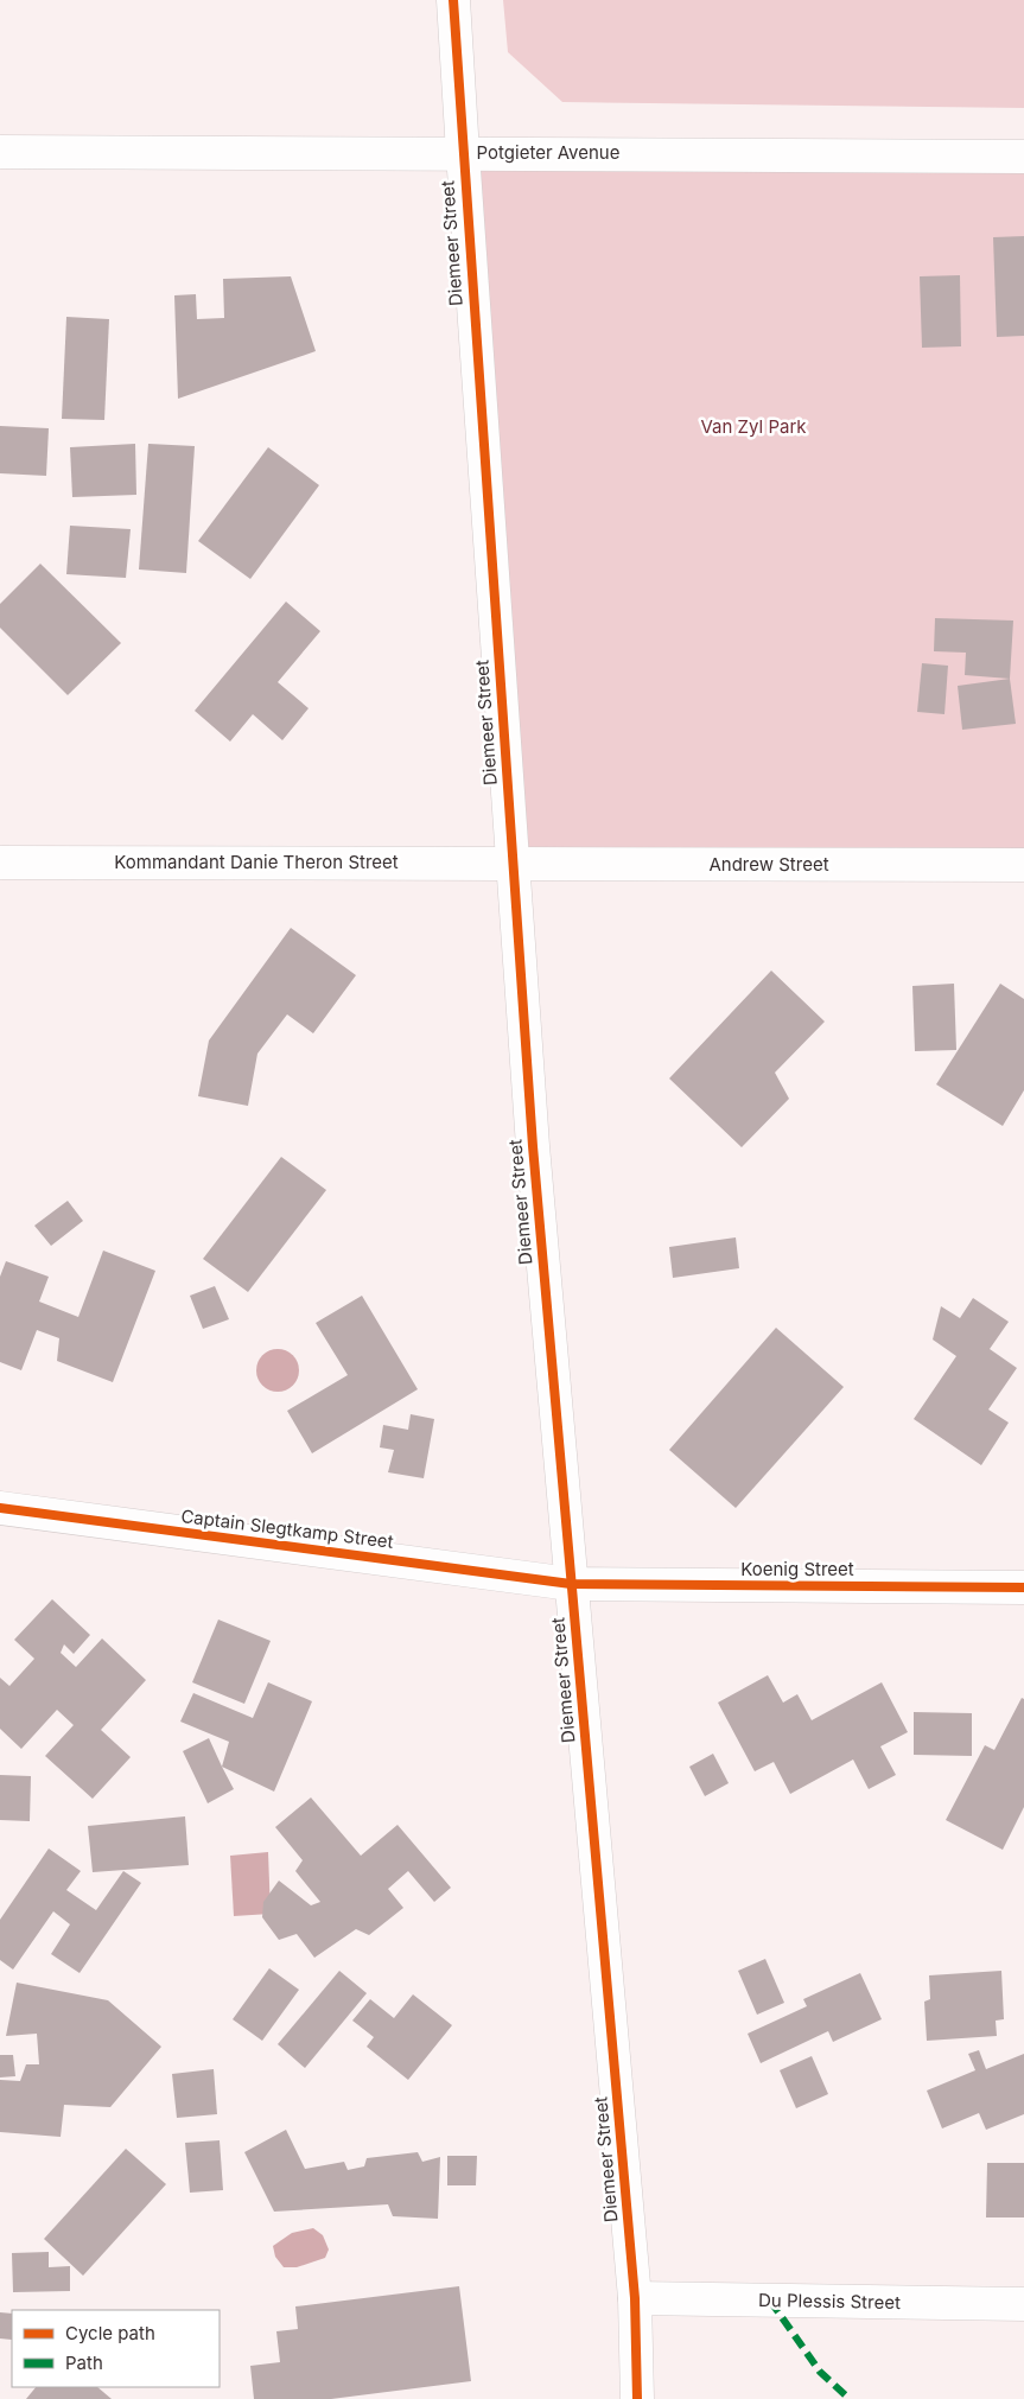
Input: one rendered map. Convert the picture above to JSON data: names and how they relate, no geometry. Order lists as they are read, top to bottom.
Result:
{
  "streets": {
    "street": [
      "Potgieter Avenue",
      "Diemeer Street",
      "Kommandant Danie Theron Street",
      "Andrew Street",
      "Captain Slegtkamp Street",
      "Koenig Street",
      "Du Plessis Street"
    ]
  },
  "crossings": [
    ["Potgieter Avenue", "Diemeer Street"],
    ["Diemeer Street", "Kommandant Danie Theron Street"],
    ["Diemeer Street", "Andrew Street"],
    ["Diemeer Street", "Captain Slegtkamp Street"],
    ["Diemeer Street", "Koenig Street"],
    ["Diemeer Street", "Du Plessis Street"],
    ["Kommandant Danie Theron Street", "Andrew Street"],
    ["Captain Slegtkamp Street", "Koenig Street"]
  ],
  "parks": ["Van Zyl Park"],
  "legend": ["Cycle path", "Path"]
}
